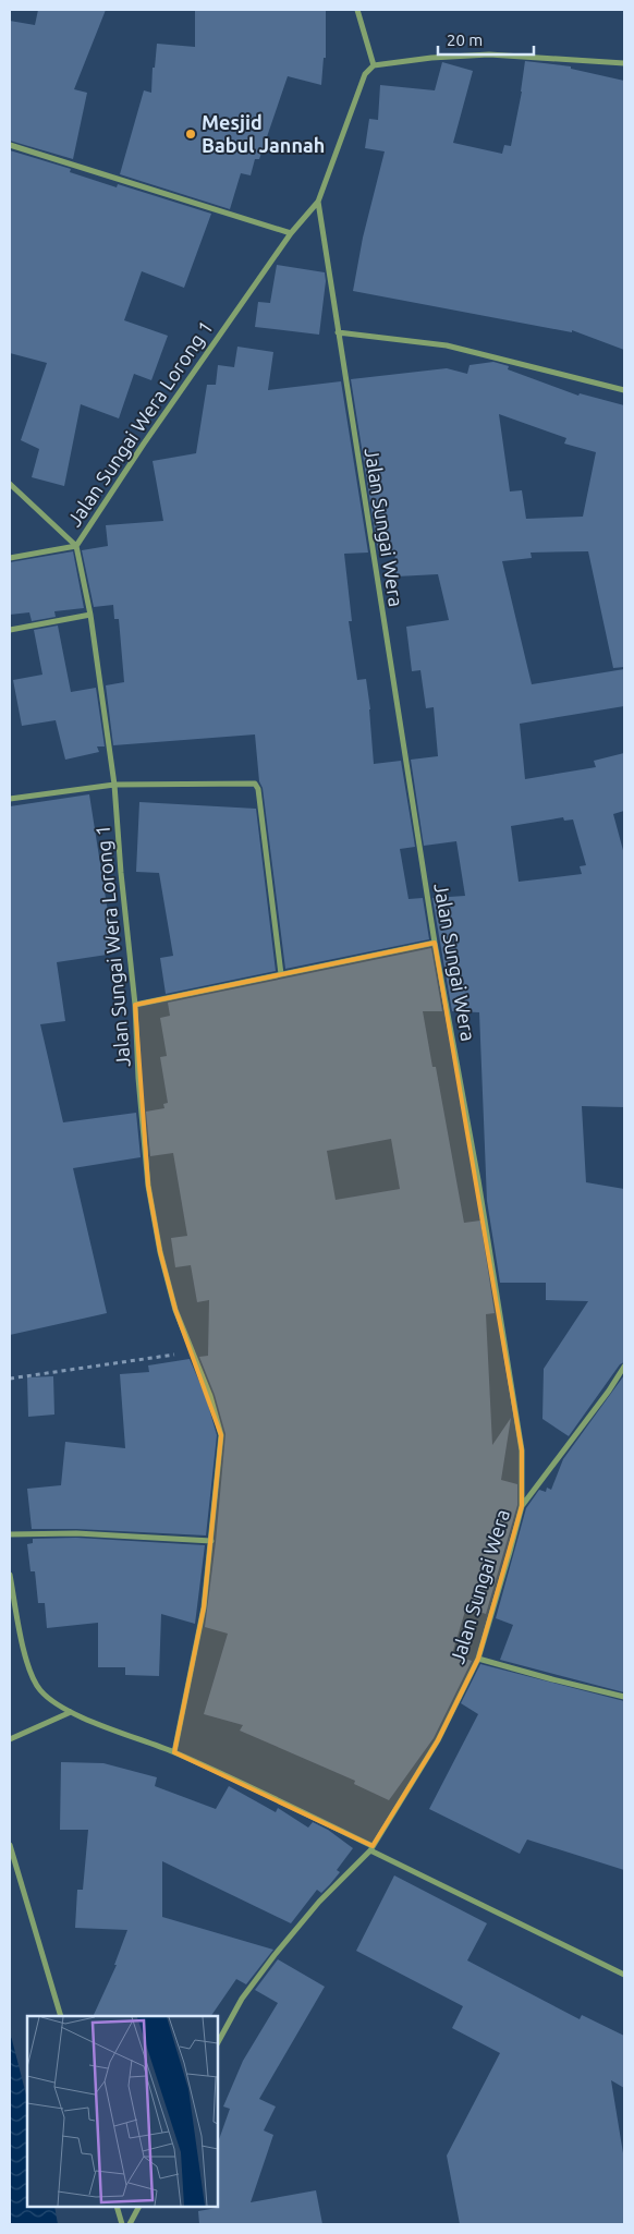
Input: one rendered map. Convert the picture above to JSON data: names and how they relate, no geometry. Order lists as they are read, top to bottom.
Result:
{
  "streets": {
    "street": ["Jalan Sungai Wera Lorong 1", "Jalan Sungai Wera"]
  },
  "crossings": [
    ["Jalan Sungai Wera Lorong 1", "Jalan Sungai Wera"]
  ],
  "places": ["Mesjid Babul Jannah"],
  "scale_bar": "20 m"
}
